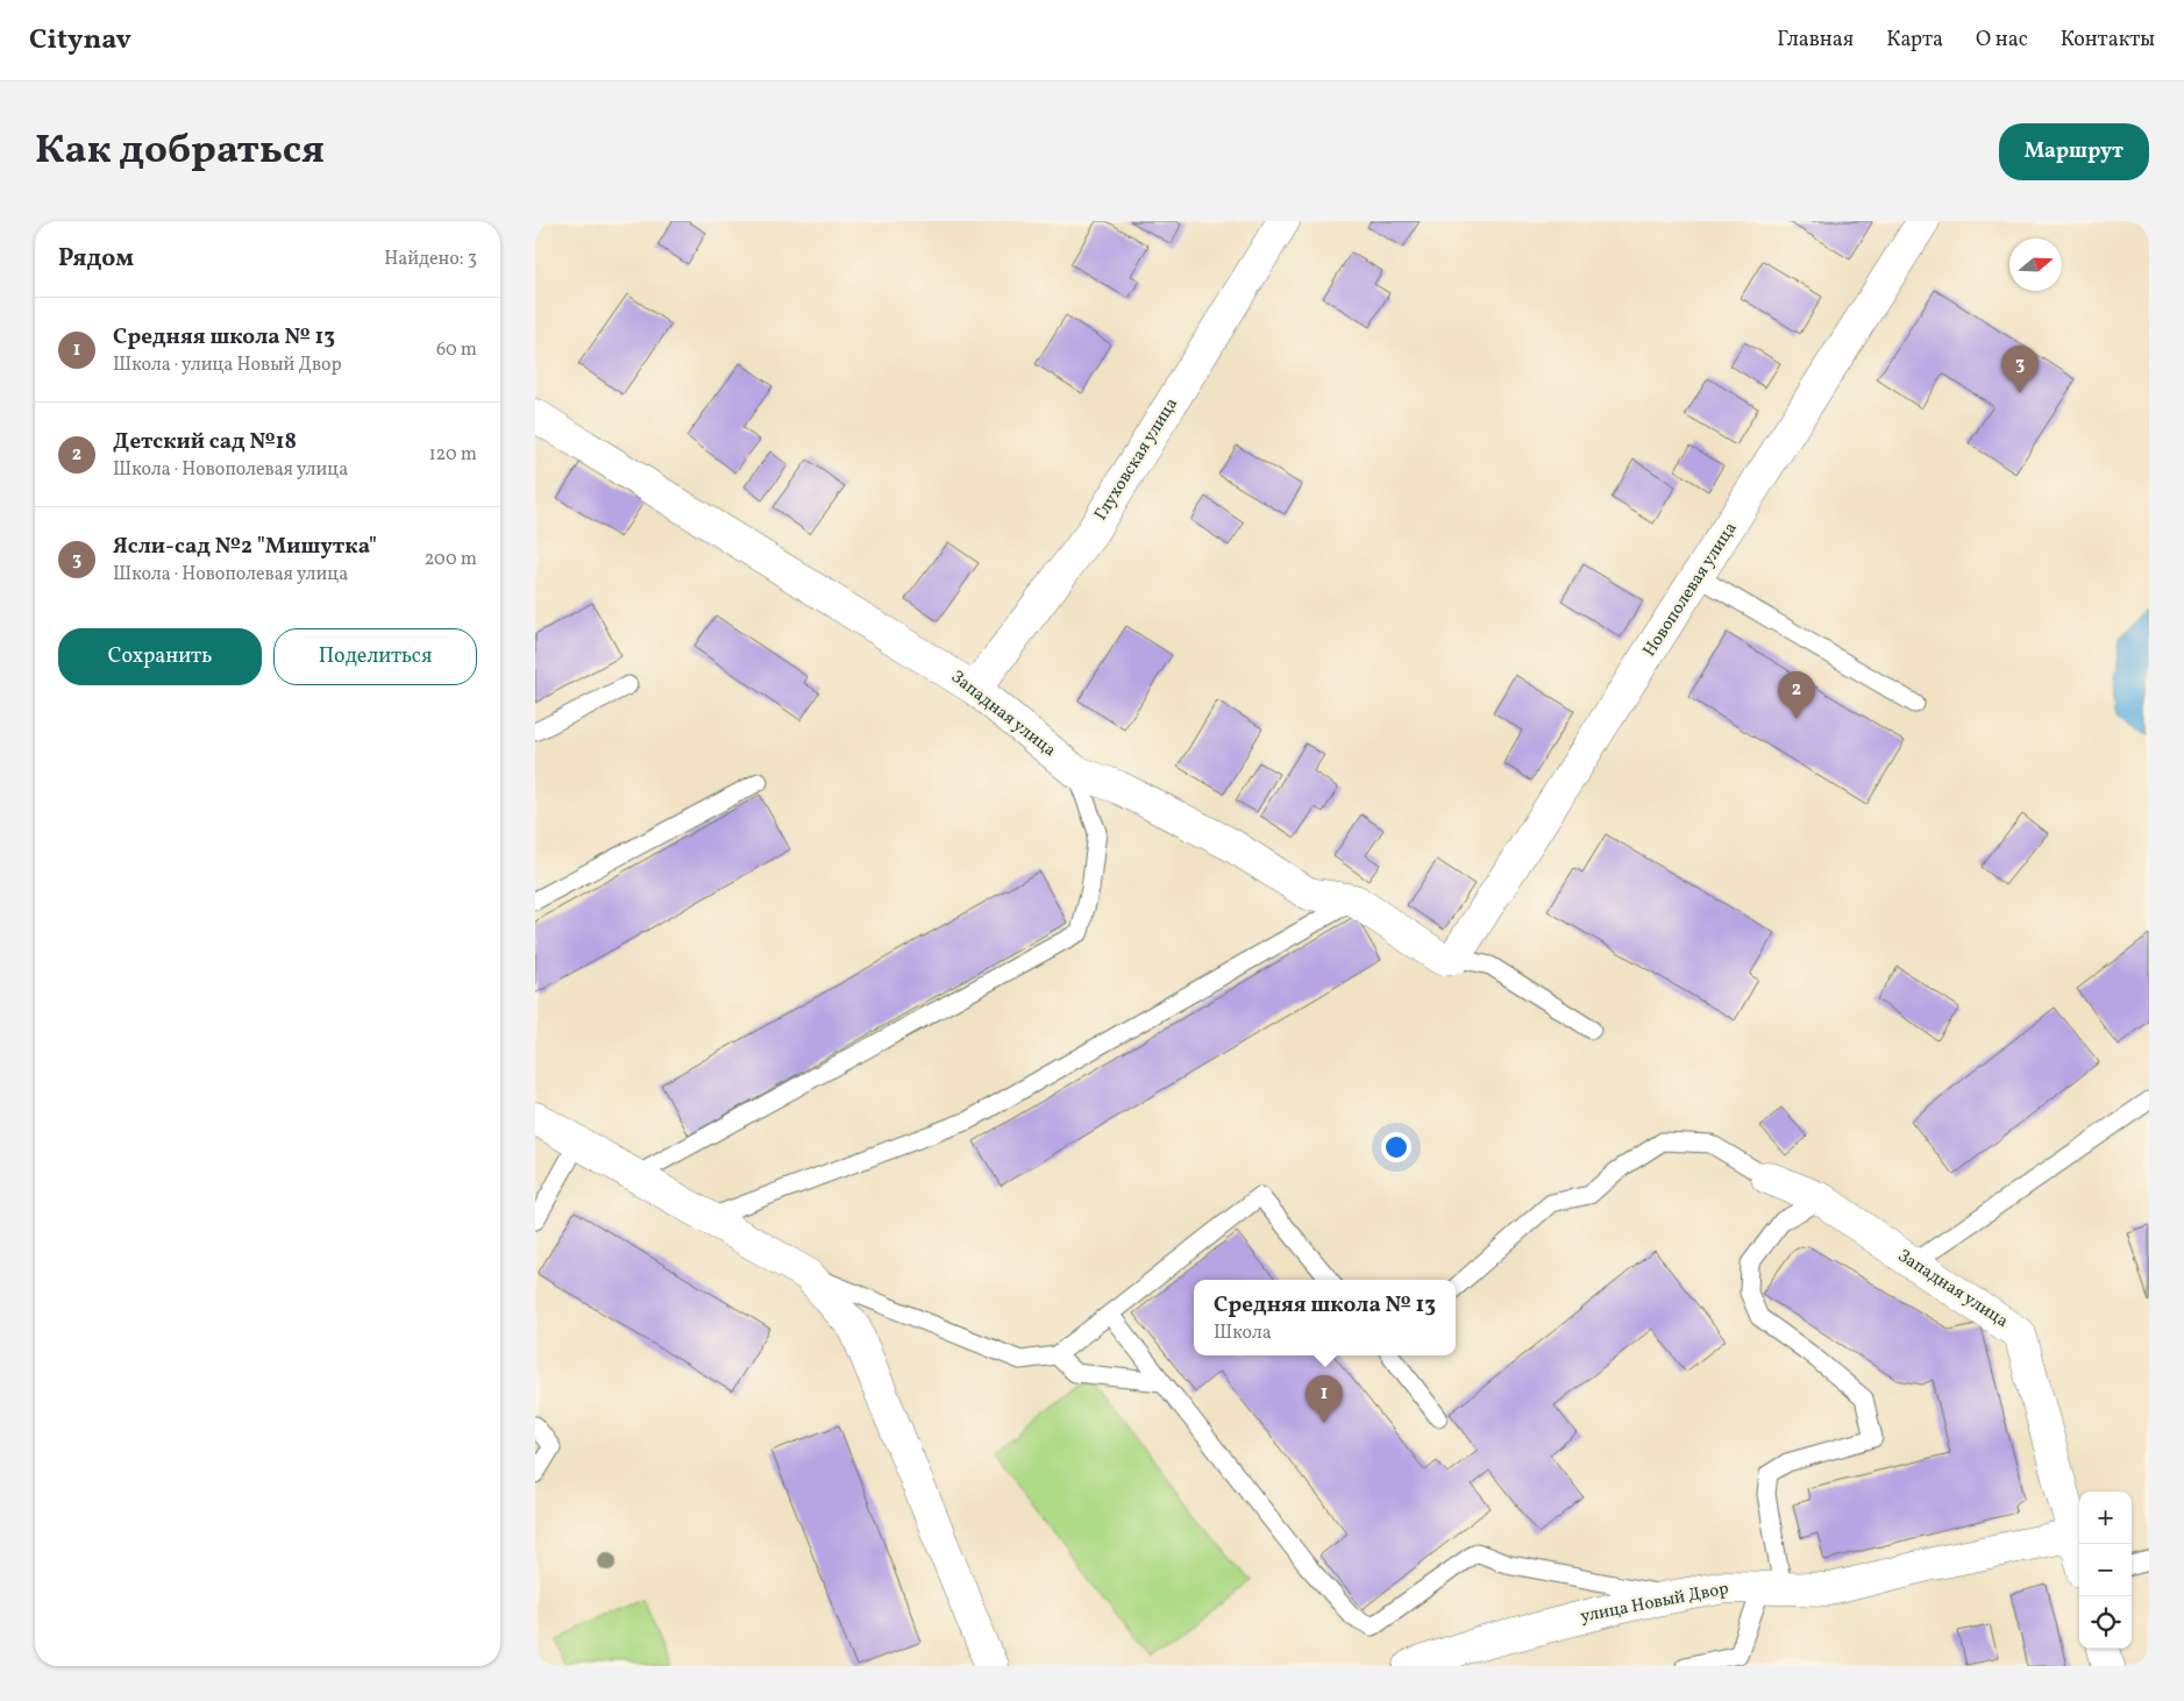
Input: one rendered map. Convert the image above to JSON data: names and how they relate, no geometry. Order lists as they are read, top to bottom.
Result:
{
  "streets": {
    "street": [
      "Глуховская улица",
      "Новополевая улица",
      "Западная улица",
      "улица Новый Двор"
    ]
  },
  "crossings": [
    ["Глуховская улица", "Западная улица"],
    ["Новополевая улица", "Западная улица"],
    ["Западная улица", "улица Новый Двор"]
  ],
  "north": "right",
  "page": {
    "header": "Citynav",
    "nav": [
      "Главная",
      "Карта",
      "О нас",
      "Контакты"
    ],
    "title": "Как добраться",
    "buttons": [
      "Маршрут",
      ["Сохранить", "Поделиться"]
    ],
    "heading": ["Рядом", "Найдено: 3"],
    "list": [
      {
        "mark": "1",
        "name": "Средняя школа № 13",
        "note": "Школа · улица Новый Двор",
        "value": "60 m"
      },
      {
        "mark": "2",
        "name": "Детский сад №18",
        "note": "Школа · Новополевая улица",
        "value": "120 m"
      },
      {
        "mark": "3",
        "name": "Ясли-сад №2 \"Мишутка\"",
        "note": "Школа · Новополевая улица",
        "value": "200 m"
      }
    ],
    "pins": ["3", "2", "1"],
    "popup": ["Средняя школа № 13", "Школа"],
    "map_buttons": ["+", "−"]
  }
}
